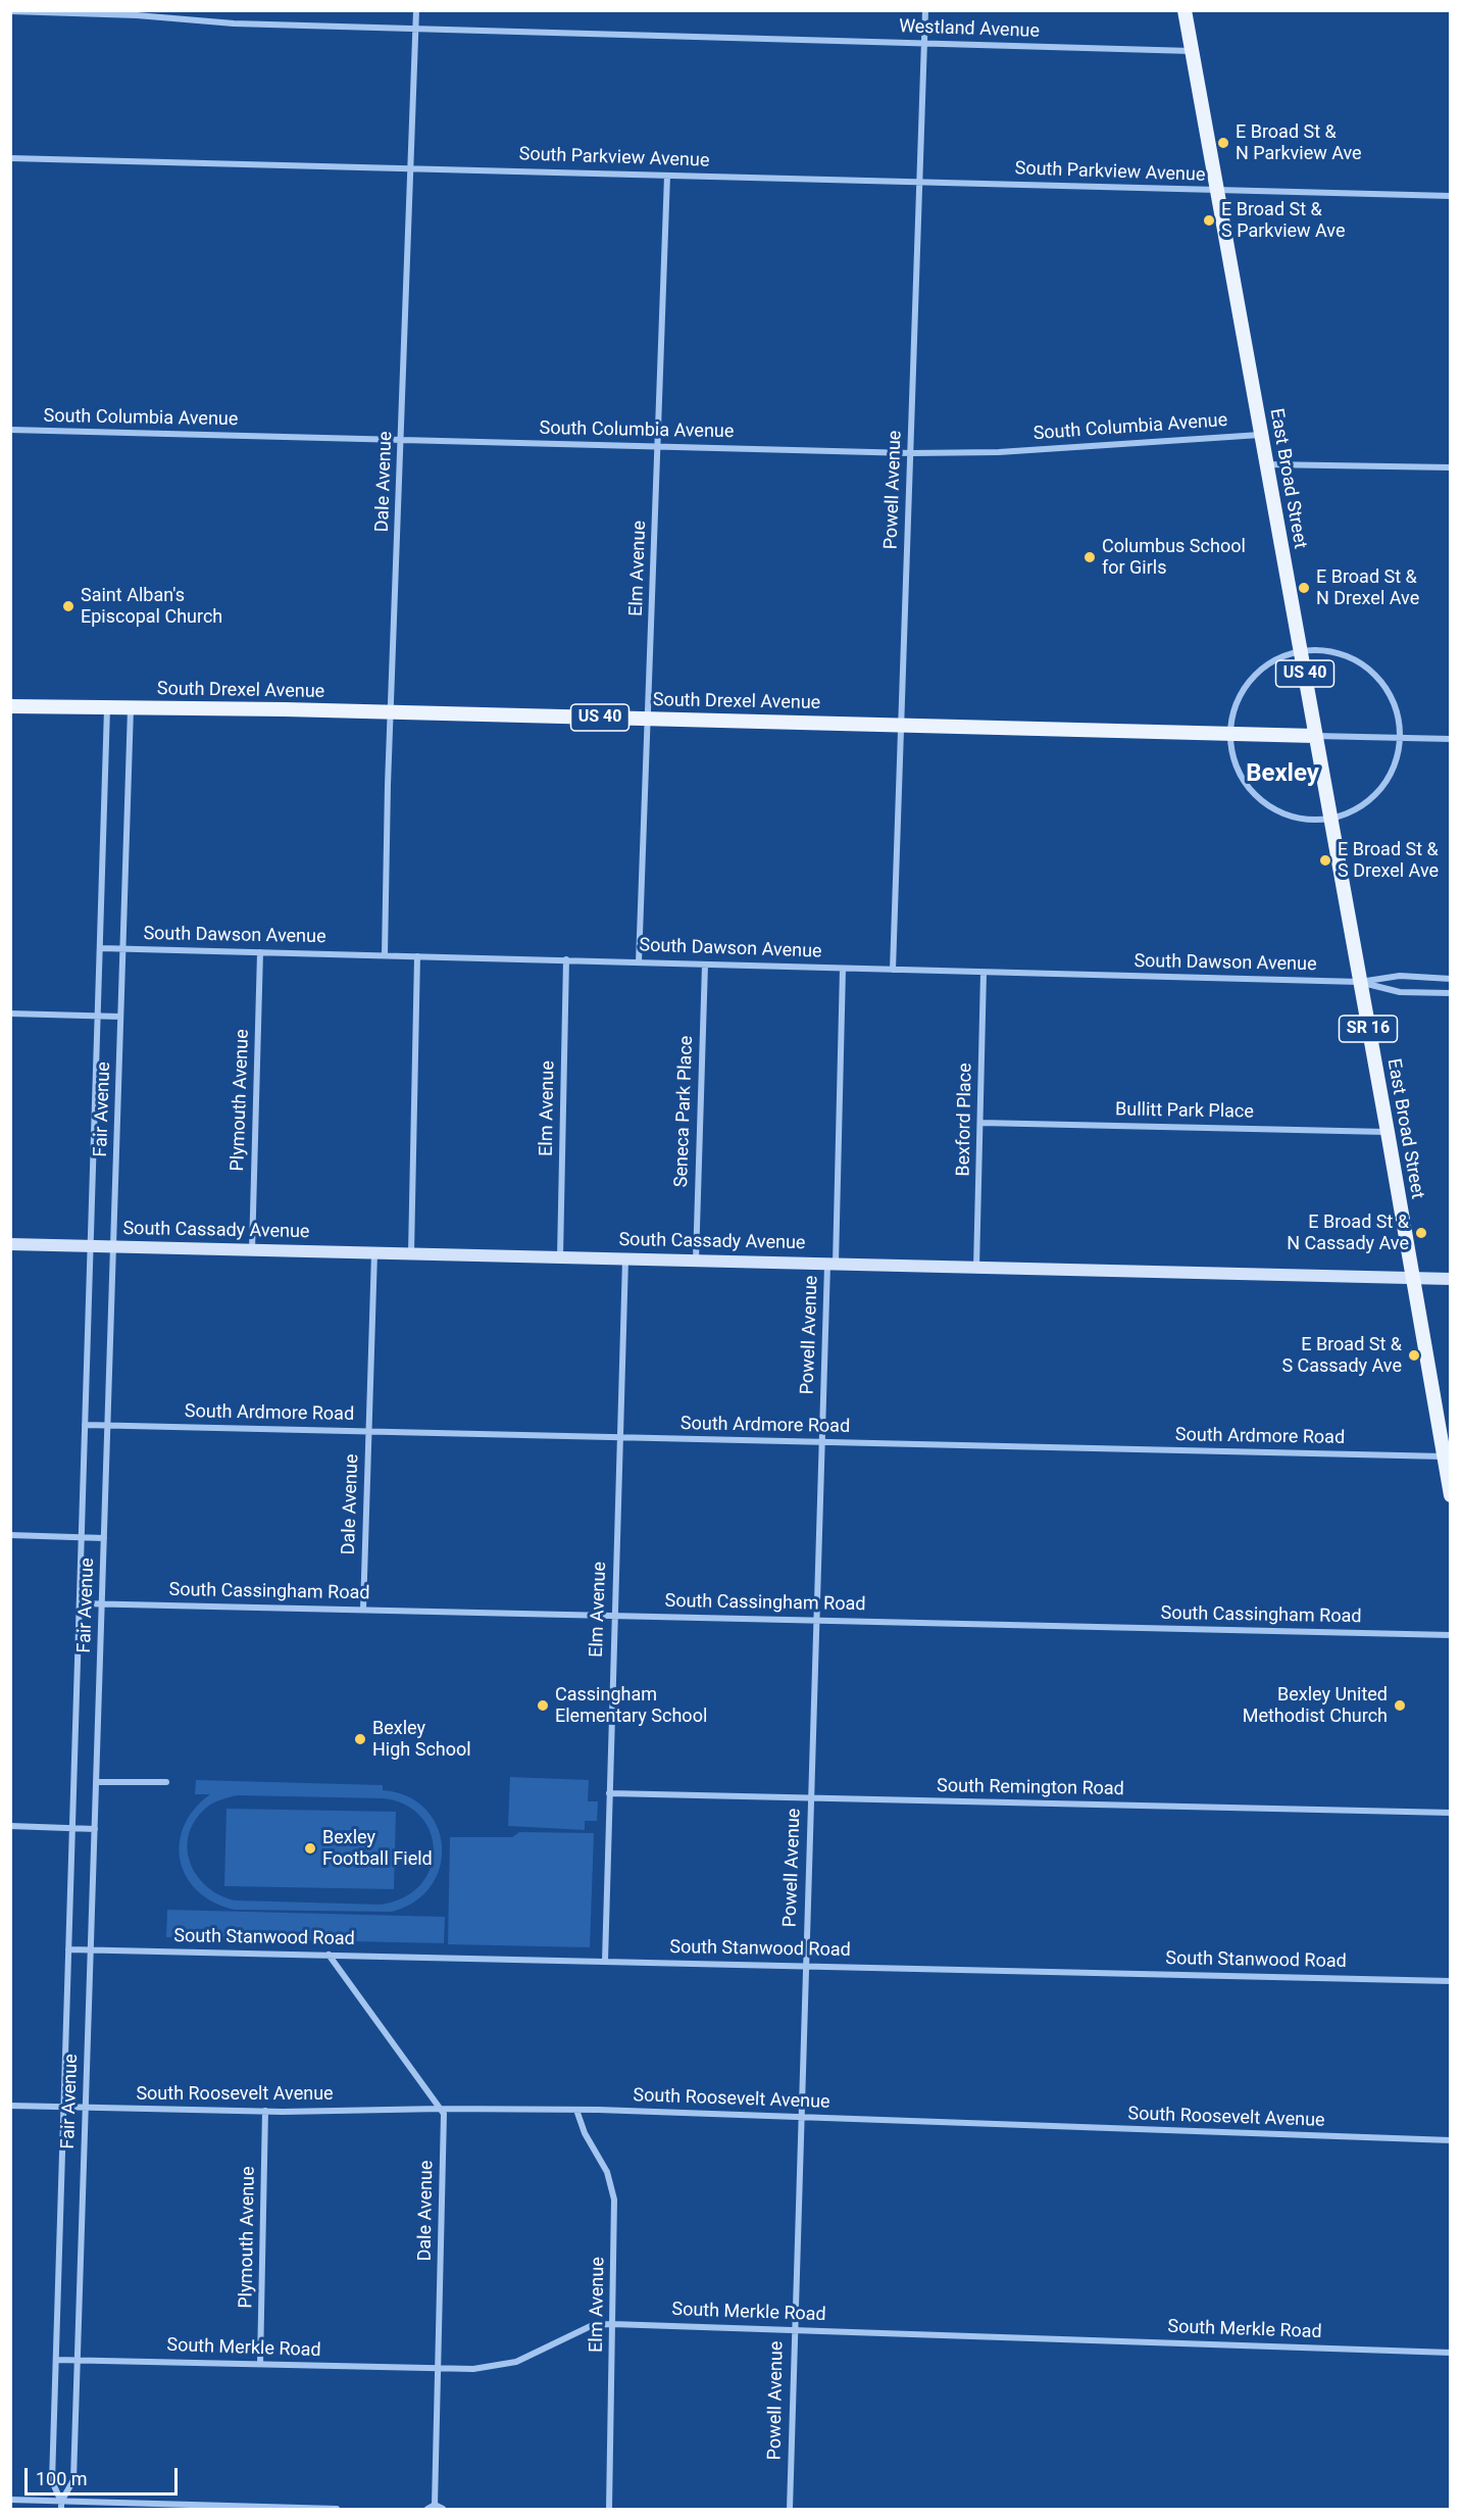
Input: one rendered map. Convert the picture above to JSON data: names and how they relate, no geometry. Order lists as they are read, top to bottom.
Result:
{
  "streets": {
    "main road": [
      "East Broad Street",
      "US 40",
      "South Drexel Avenue",
      "SR 16"
    ],
    "street": [
      "Westland Avenue",
      "South Parkview Avenue",
      "South Columbia Avenue",
      "Dale Avenue",
      "Powell Avenue",
      "Elm Avenue",
      "South Dawson Avenue",
      "Plymouth Avenue",
      "Fair Avenue",
      "Seneca Park Place",
      "Bullitt Park Place",
      "Bexford Place",
      "South Cassady Avenue",
      "South Ardmore Road",
      "South Cassingham Road",
      "South Remington Road",
      "South Stanwood Road",
      "South Roosevelt Avenue",
      "South Merkle Road"
    ]
  },
  "crossings": [
    ["Westland Avenue", "East Broad Street"],
    ["Westland Avenue", "Dale Avenue"],
    ["Westland Avenue", "Powell Avenue"],
    ["South Parkview Avenue", "East Broad Street"],
    ["South Parkview Avenue", "Dale Avenue"],
    ["South Parkview Avenue", "Powell Avenue"],
    ["South Parkview Avenue", "Elm Avenue"],
    ["South Columbia Avenue", "East Broad Street"],
    ["South Columbia Avenue", "Dale Avenue"],
    ["South Columbia Avenue", "Powell Avenue"],
    ["South Columbia Avenue", "Elm Avenue"],
    ["East Broad Street", "South Drexel Avenue"],
    ["East Broad Street", "South Dawson Avenue"],
    ["East Broad Street", "Bullitt Park Place"],
    ["East Broad Street", "South Cassady Avenue"],
    ["East Broad Street", "South Ardmore Road"],
    ["Dale Avenue", "South Drexel Avenue"],
    ["Dale Avenue", "South Dawson Avenue"],
    ["Dale Avenue", "South Cassady Avenue"],
    ["Dale Avenue", "South Ardmore Road"],
    ["Dale Avenue", "South Cassingham Road"],
    ["Dale Avenue", "South Roosevelt Avenue"],
    ["Dale Avenue", "South Merkle Road"],
    ["Powell Avenue", "South Drexel Avenue"],
    ["Powell Avenue", "South Dawson Avenue"],
    ["Powell Avenue", "South Cassady Avenue"],
    ["Powell Avenue", "South Ardmore Road"],
    ["Powell Avenue", "South Cassingham Road"],
    ["Powell Avenue", "South Remington Road"],
    ["Powell Avenue", "South Stanwood Road"],
    ["Powell Avenue", "South Roosevelt Avenue"],
    ["Powell Avenue", "South Merkle Road"],
    ["Elm Avenue", "South Drexel Avenue"],
    ["Elm Avenue", "South Dawson Avenue"],
    ["Elm Avenue", "South Cassady Avenue"],
    ["Elm Avenue", "South Ardmore Road"],
    ["Elm Avenue", "South Cassingham Road"],
    ["Elm Avenue", "South Remington Road"],
    ["Elm Avenue", "South Stanwood Road"],
    ["Elm Avenue", "South Roosevelt Avenue"],
    ["Elm Avenue", "South Merkle Road"],
    ["South Drexel Avenue", "Fair Avenue"],
    ["South Dawson Avenue", "Plymouth Avenue"],
    ["South Dawson Avenue", "Fair Avenue"],
    ["South Dawson Avenue", "Seneca Park Place"],
    ["South Dawson Avenue", "Bexford Place"],
    ["Plymouth Avenue", "South Cassady Avenue"],
    ["Plymouth Avenue", "South Roosevelt Avenue"],
    ["Plymouth Avenue", "South Merkle Road"],
    ["Fair Avenue", "South Cassady Avenue"],
    ["Fair Avenue", "South Ardmore Road"],
    ["Fair Avenue", "South Cassingham Road"],
    ["Fair Avenue", "South Stanwood Road"],
    ["Fair Avenue", "South Roosevelt Avenue"],
    ["Fair Avenue", "South Merkle Road"],
    ["Seneca Park Place", "South Cassady Avenue"],
    ["Bullitt Park Place", "Bexford Place"],
    ["Bexford Place", "South Cassady Avenue"]
  ],
  "districts": ["Bexley"],
  "places": [
    "E Broad St & N Parkview Ave",
    "E Broad St & S Parkview Ave",
    "Columbus School for Girls",
    "E Broad St & N Drexel Ave",
    "Saint Alban's Episcopal Church",
    "E Broad St & S Drexel Ave",
    "E Broad St & N Cassady Ave",
    "E Broad St & S Cassady Ave",
    "Cassingham Elementary School",
    "Bexley United Methodist Church",
    "Bexley High School",
    "Bexley Football Field"
  ],
  "scale_bar": "100 m"
}
